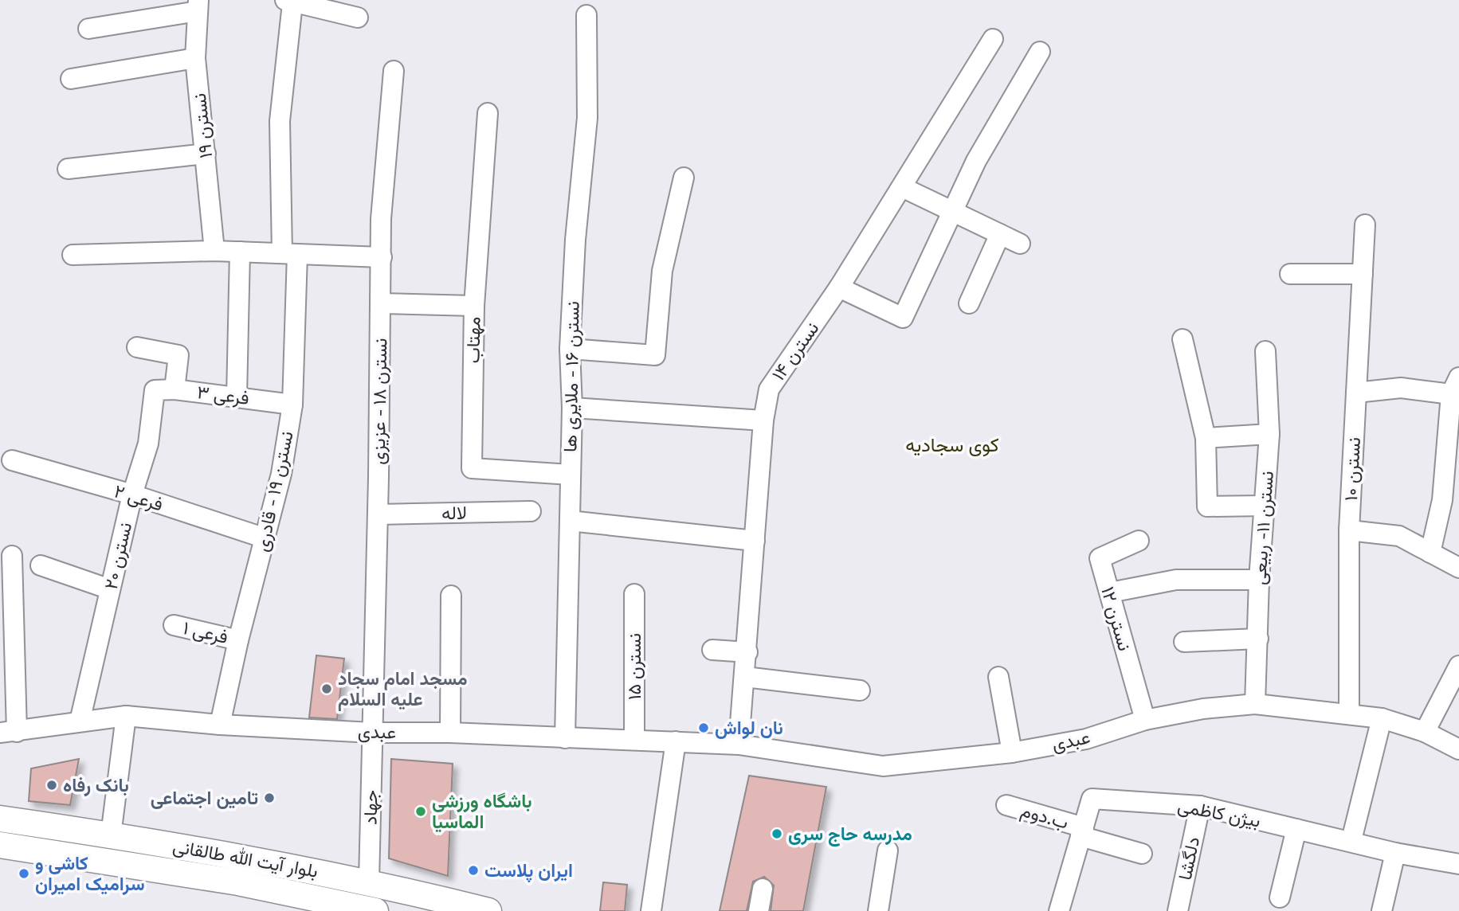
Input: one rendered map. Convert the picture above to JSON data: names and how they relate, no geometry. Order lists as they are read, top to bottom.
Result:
{
  "streets": {
    "main road": ["بلوار آیت الله طالقانی"],
    "street": [
      "نسترن ۱۹",
      "مهتاب",
      "نسترن ۱۴",
      "نسترن ۱۶ - ملایری ها",
      "فرعی ۳",
      "نسترن ۱۸ - عزیزی",
      "نسترن ۱۰",
      "نسترن ۱۹ - قادری",
      "فرعی ۲",
      "لاله",
      "نسترن ۱۱- ربیعی",
      "نسترن ۲۰",
      "نسترن ۱۲",
      "فرعی ۱",
      "نسترن ۱۵",
      "عبدی",
      "جهاد",
      "بیژن کاظمی",
      "ب.دوم",
      "دلگشا"
    ]
  },
  "crossings": [
    ["مهتاب", "نسترن ۱۶ - ملایری ها"],
    ["نسترن ۱۴", "عبدی"],
    ["نسترن ۱۶ - ملایری ها", "عبدی"],
    ["فرعی ۳", "نسترن ۱۹ - قادری"],
    ["فرعی ۳", "نسترن ۲۰"],
    ["نسترن ۱۸ - عزیزی", "لاله"],
    ["نسترن ۱۸ - عزیزی", "عبدی"],
    ["نسترن ۱۸ - عزیزی", "جهاد"],
    ["نسترن ۱۰", "عبدی"],
    ["نسترن ۱۹ - قادری", "فرعی ۲"],
    ["نسترن ۱۹ - قادری", "فرعی ۱"],
    ["نسترن ۱۹ - قادری", "عبدی"],
    ["فرعی ۲", "نسترن ۲۰"],
    ["نسترن ۱۱- ربیعی", "عبدی"],
    ["نسترن ۲۰", "عبدی"],
    ["نسترن ۱۲", "عبدی"],
    ["نسترن ۱۵", "عبدی"],
    ["عبدی", "جهاد"],
    ["جهاد", "بلوار آیت الله طالقانی"],
    ["بیژن کاظمی", "ب.دوم"],
    ["بیژن کاظمی", "دلگشا"]
  ],
  "districts": ["کوی سجادیه"],
  "places": [
    "مسجد امام سجاد علیه السلام",
    "نان لواش",
    "بانک رفاه",
    "تامین اجتماعی",
    "باشگاه ورزشی الماسیا",
    "مدرسه حاج سری",
    "ایران پلاست",
    "کاشی و سرامیک امیران"
  ]
}
